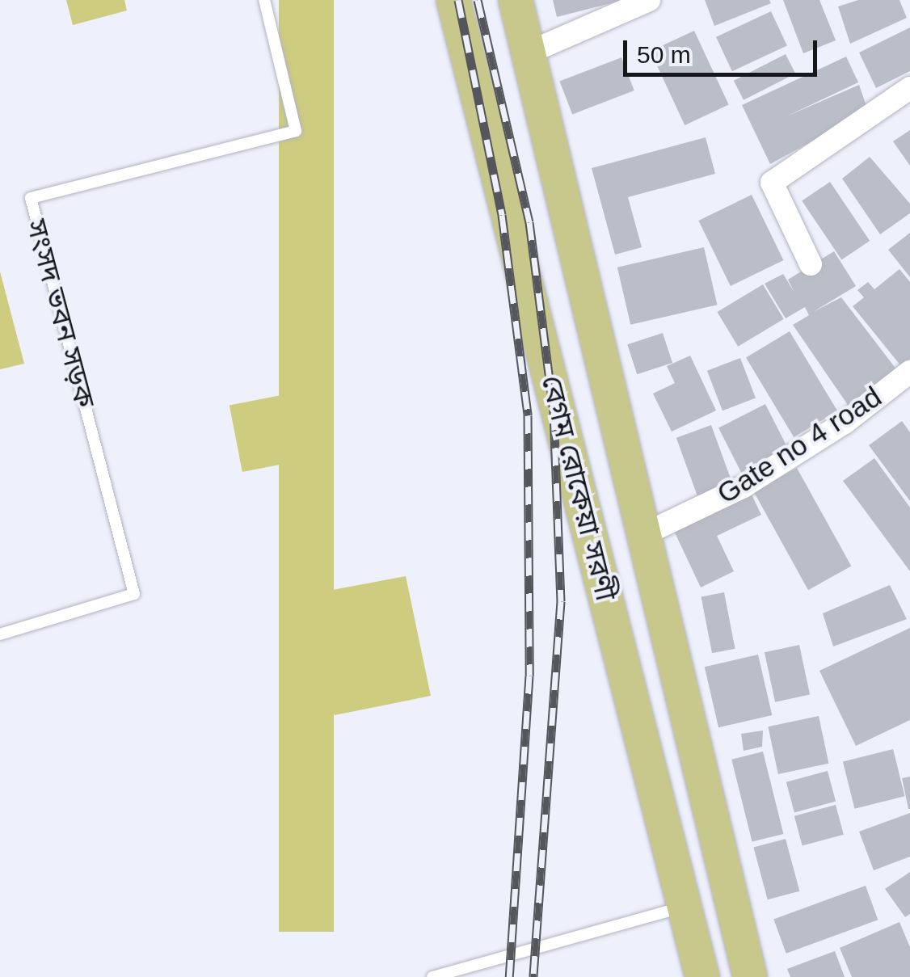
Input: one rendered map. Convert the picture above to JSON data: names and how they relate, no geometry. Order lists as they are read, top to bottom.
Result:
{
  "streets": {
    "main road": ["বেগম রোকেয়া সরণী"],
    "street": ["Gate no 4 road"],
    "lane": ["সংসদ ভবন সড়ক"]
  },
  "crossings": [
    ["Gate no 4 road", "বেগম রোকেয়া সরণী"]
  ],
  "scale_bar": "50 m"
}
